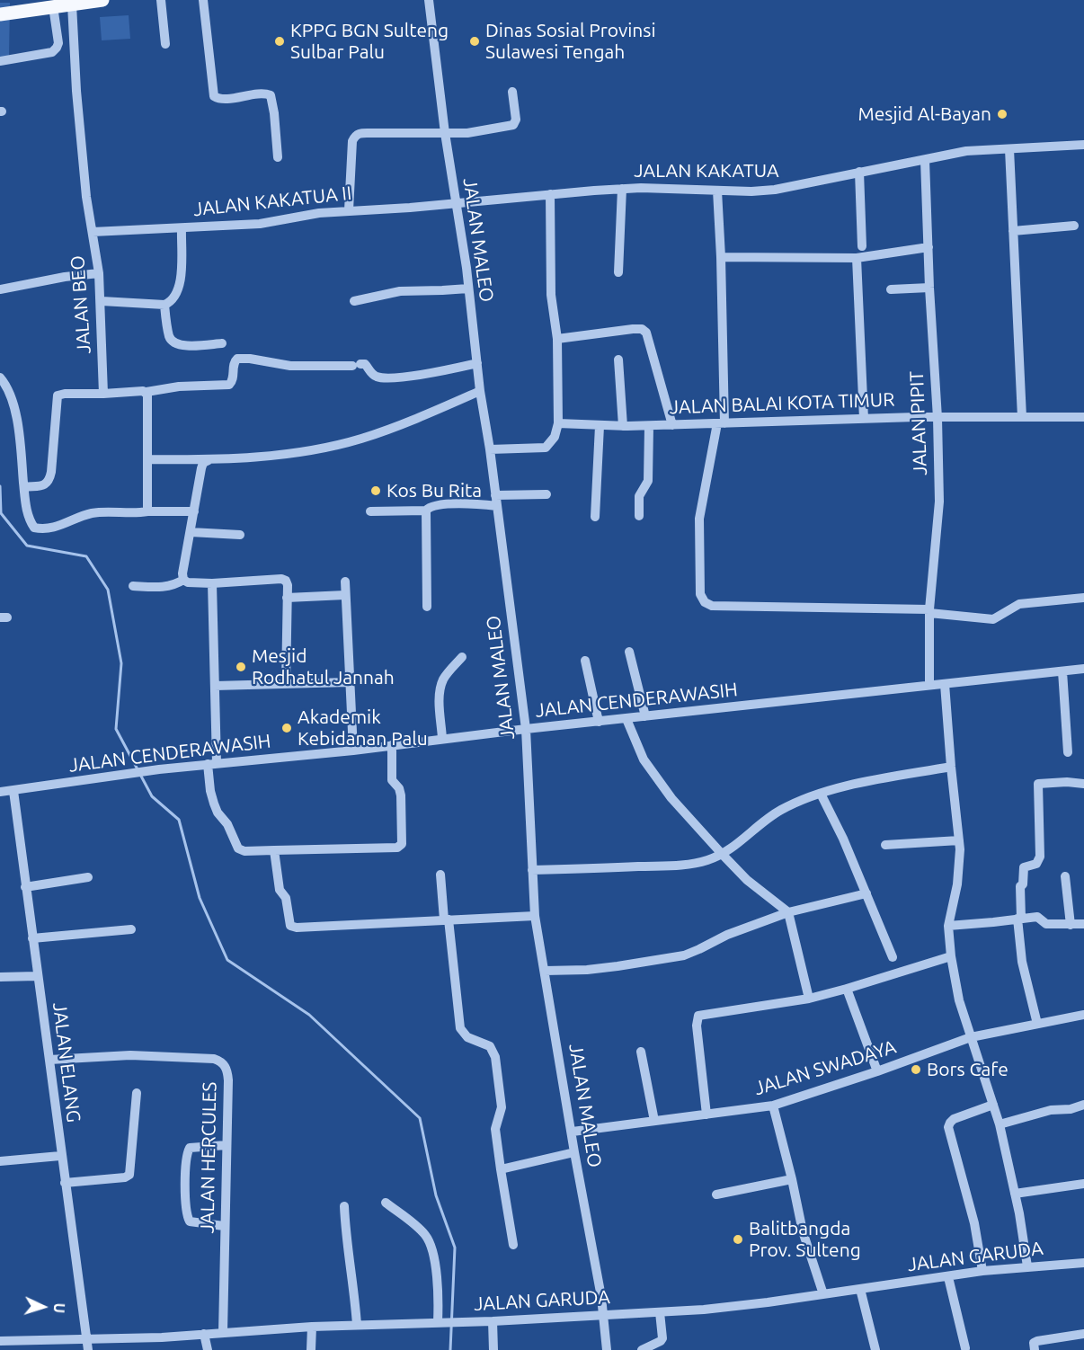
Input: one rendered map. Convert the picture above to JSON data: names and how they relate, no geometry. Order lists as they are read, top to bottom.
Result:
{
  "streets": {
    "street": [
      "JALAN KAKATUA",
      "JALAN KAKATUA II",
      "JALAN MALEO",
      "JALAN BEO",
      "JALAN BALAI KOTA TIMUR",
      "JALAN PIPIT",
      "JALAN CENDERAWASIH",
      "JALAN ELANG",
      "JALAN SWADAYA",
      "JALAN HERCULES",
      "JALAN GARUDA"
    ]
  },
  "crossings": [
    ["JALAN KAKATUA", "JALAN KAKATUA II"],
    ["JALAN KAKATUA", "JALAN MALEO"],
    ["JALAN KAKATUA", "JALAN PIPIT"],
    ["JALAN KAKATUA II", "JALAN MALEO"],
    ["JALAN KAKATUA II", "JALAN BEO"],
    ["JALAN MALEO", "JALAN CENDERAWASIH"],
    ["JALAN MALEO", "JALAN SWADAYA"],
    ["JALAN MALEO", "JALAN GARUDA"],
    ["JALAN BALAI KOTA TIMUR", "JALAN PIPIT"],
    ["JALAN PIPIT", "JALAN CENDERAWASIH"],
    ["JALAN CENDERAWASIH", "JALAN ELANG"],
    ["JALAN ELANG", "JALAN HERCULES"],
    ["JALAN ELANG", "JALAN GARUDA"],
    ["JALAN HERCULES", "JALAN GARUDA"]
  ],
  "places": [
    "KPPG BGN Sulteng Sulbar Palu",
    "Dinas Sosial Provinsi Sulawesi Tengah",
    "Mesjid Al-Bayan",
    "Kos Bu Rita",
    "Mesjid Rodhatul Jannah",
    "Akademik Kebidanan Palu",
    "Bors Cafe",
    "Balitbangda Prov. Sulteng"
  ],
  "north": "right"
}
